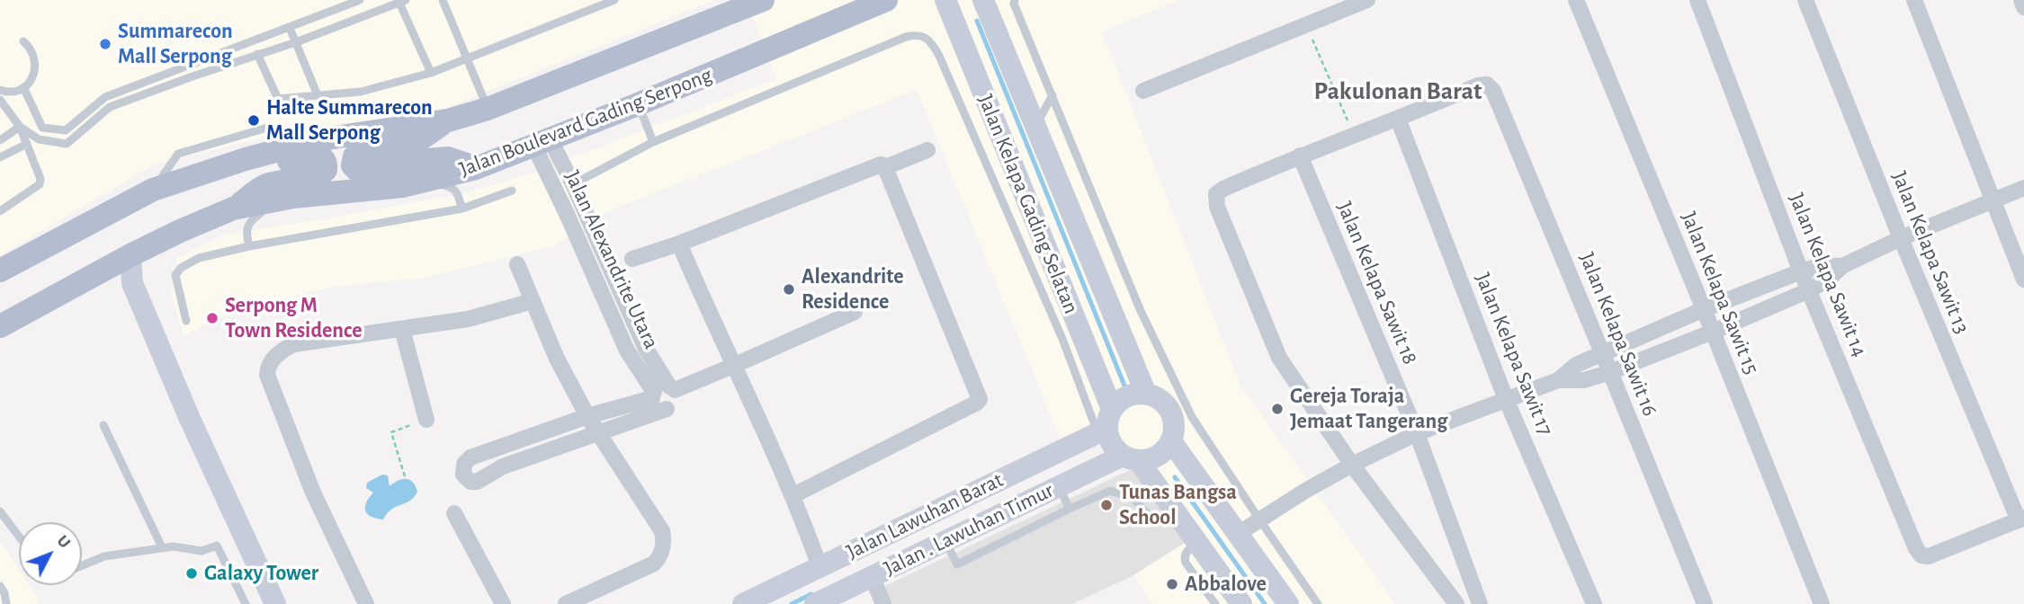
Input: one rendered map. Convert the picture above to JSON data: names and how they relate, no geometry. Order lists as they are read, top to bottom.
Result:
{
  "streets": {
    "main road": ["Jalan Boulevard Gading Serpong"],
    "street": [
      "Jalan Kelapa Gading Selatan",
      "Jalan Kelapa Sawit 13",
      "Jalan Alexandrite Utara",
      "Jalan Kelapa Sawit 14",
      "Jalan Kelapa Sawit 18",
      "Jalan Kelapa Sawit 15",
      "Jalan Kelapa Sawit 16",
      "Jalan Kelapa Sawit 17",
      "Jalan Lawuhan Barat",
      "Jalan . Lawuhan Timur"
    ]
  },
  "crossings": [
    ["Jalan Boulevard Gading Serpong", "Jalan Alexandrite Utara"],
    ["Jalan Kelapa Gading Selatan", "Jalan Lawuhan Barat"],
    ["Jalan Kelapa Gading Selatan", "Jalan . Lawuhan Timur"],
    ["Jalan Kelapa Sawit 13", "Jalan Kelapa Sawit 14"],
    ["Jalan Kelapa Sawit 16", "Jalan Kelapa Sawit 17"],
    ["Jalan Lawuhan Barat", "Jalan . Lawuhan Timur"]
  ],
  "districts": ["Pakulonan Barat"],
  "places": [
    "Summarecon Mall Serpong",
    "Halte Summarecon Mall Serpong",
    "Alexandrite Residence",
    "Serpong M Town Residence",
    "Gereja Toraja Jemaat Tangerang",
    "Tunas Bangsa School",
    "Galaxy Tower",
    "Abbalove"
  ],
  "north": "top right"
}
